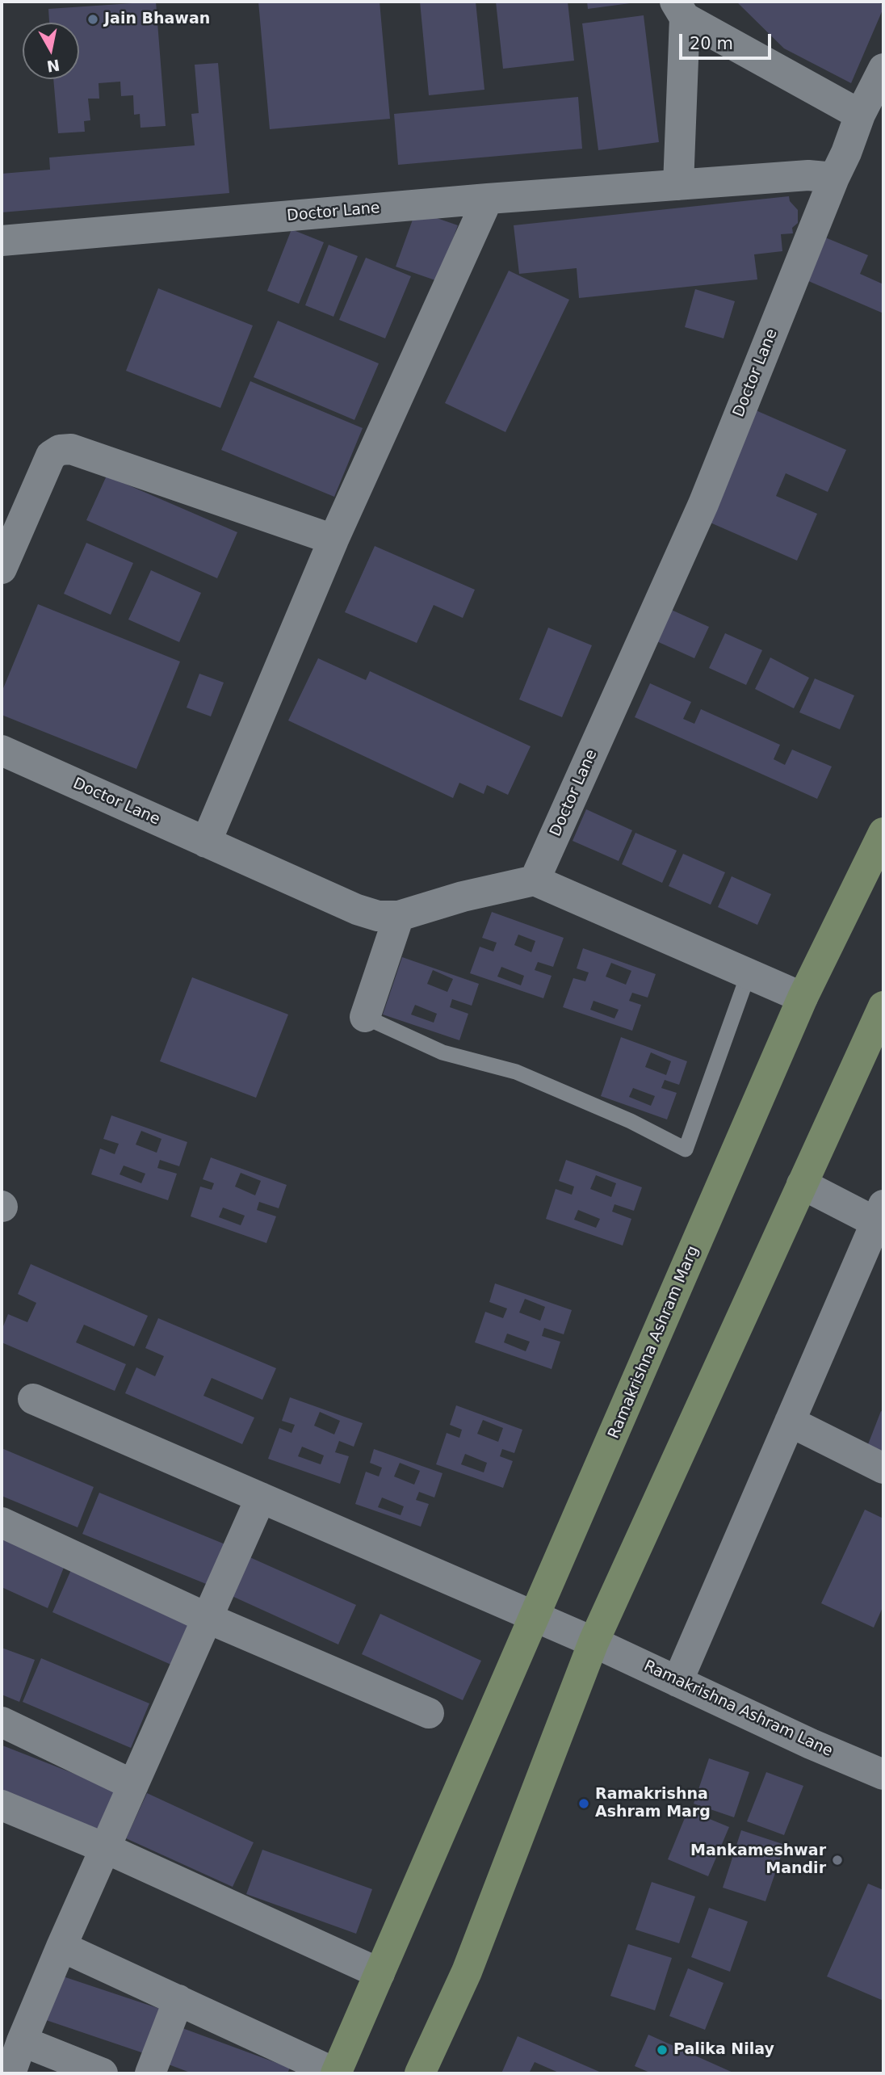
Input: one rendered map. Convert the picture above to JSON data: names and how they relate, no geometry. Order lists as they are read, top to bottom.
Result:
{
  "streets": {
    "street": ["Doctor Lane", "Ramakrishna Ashram Marg", "Ramakrishna Ashram Lane"]
  },
  "crossings": [
    ["Ramakrishna Ashram Marg", "Ramakrishna Ashram Lane"]
  ],
  "places": [
    "Jain Bhawan",
    "Ramakrishna Ashram Marg",
    "Mankameshwar Mandir",
    "Palika Nilay"
  ],
  "scale_bar": "20 m",
  "north": "bottom"
}
